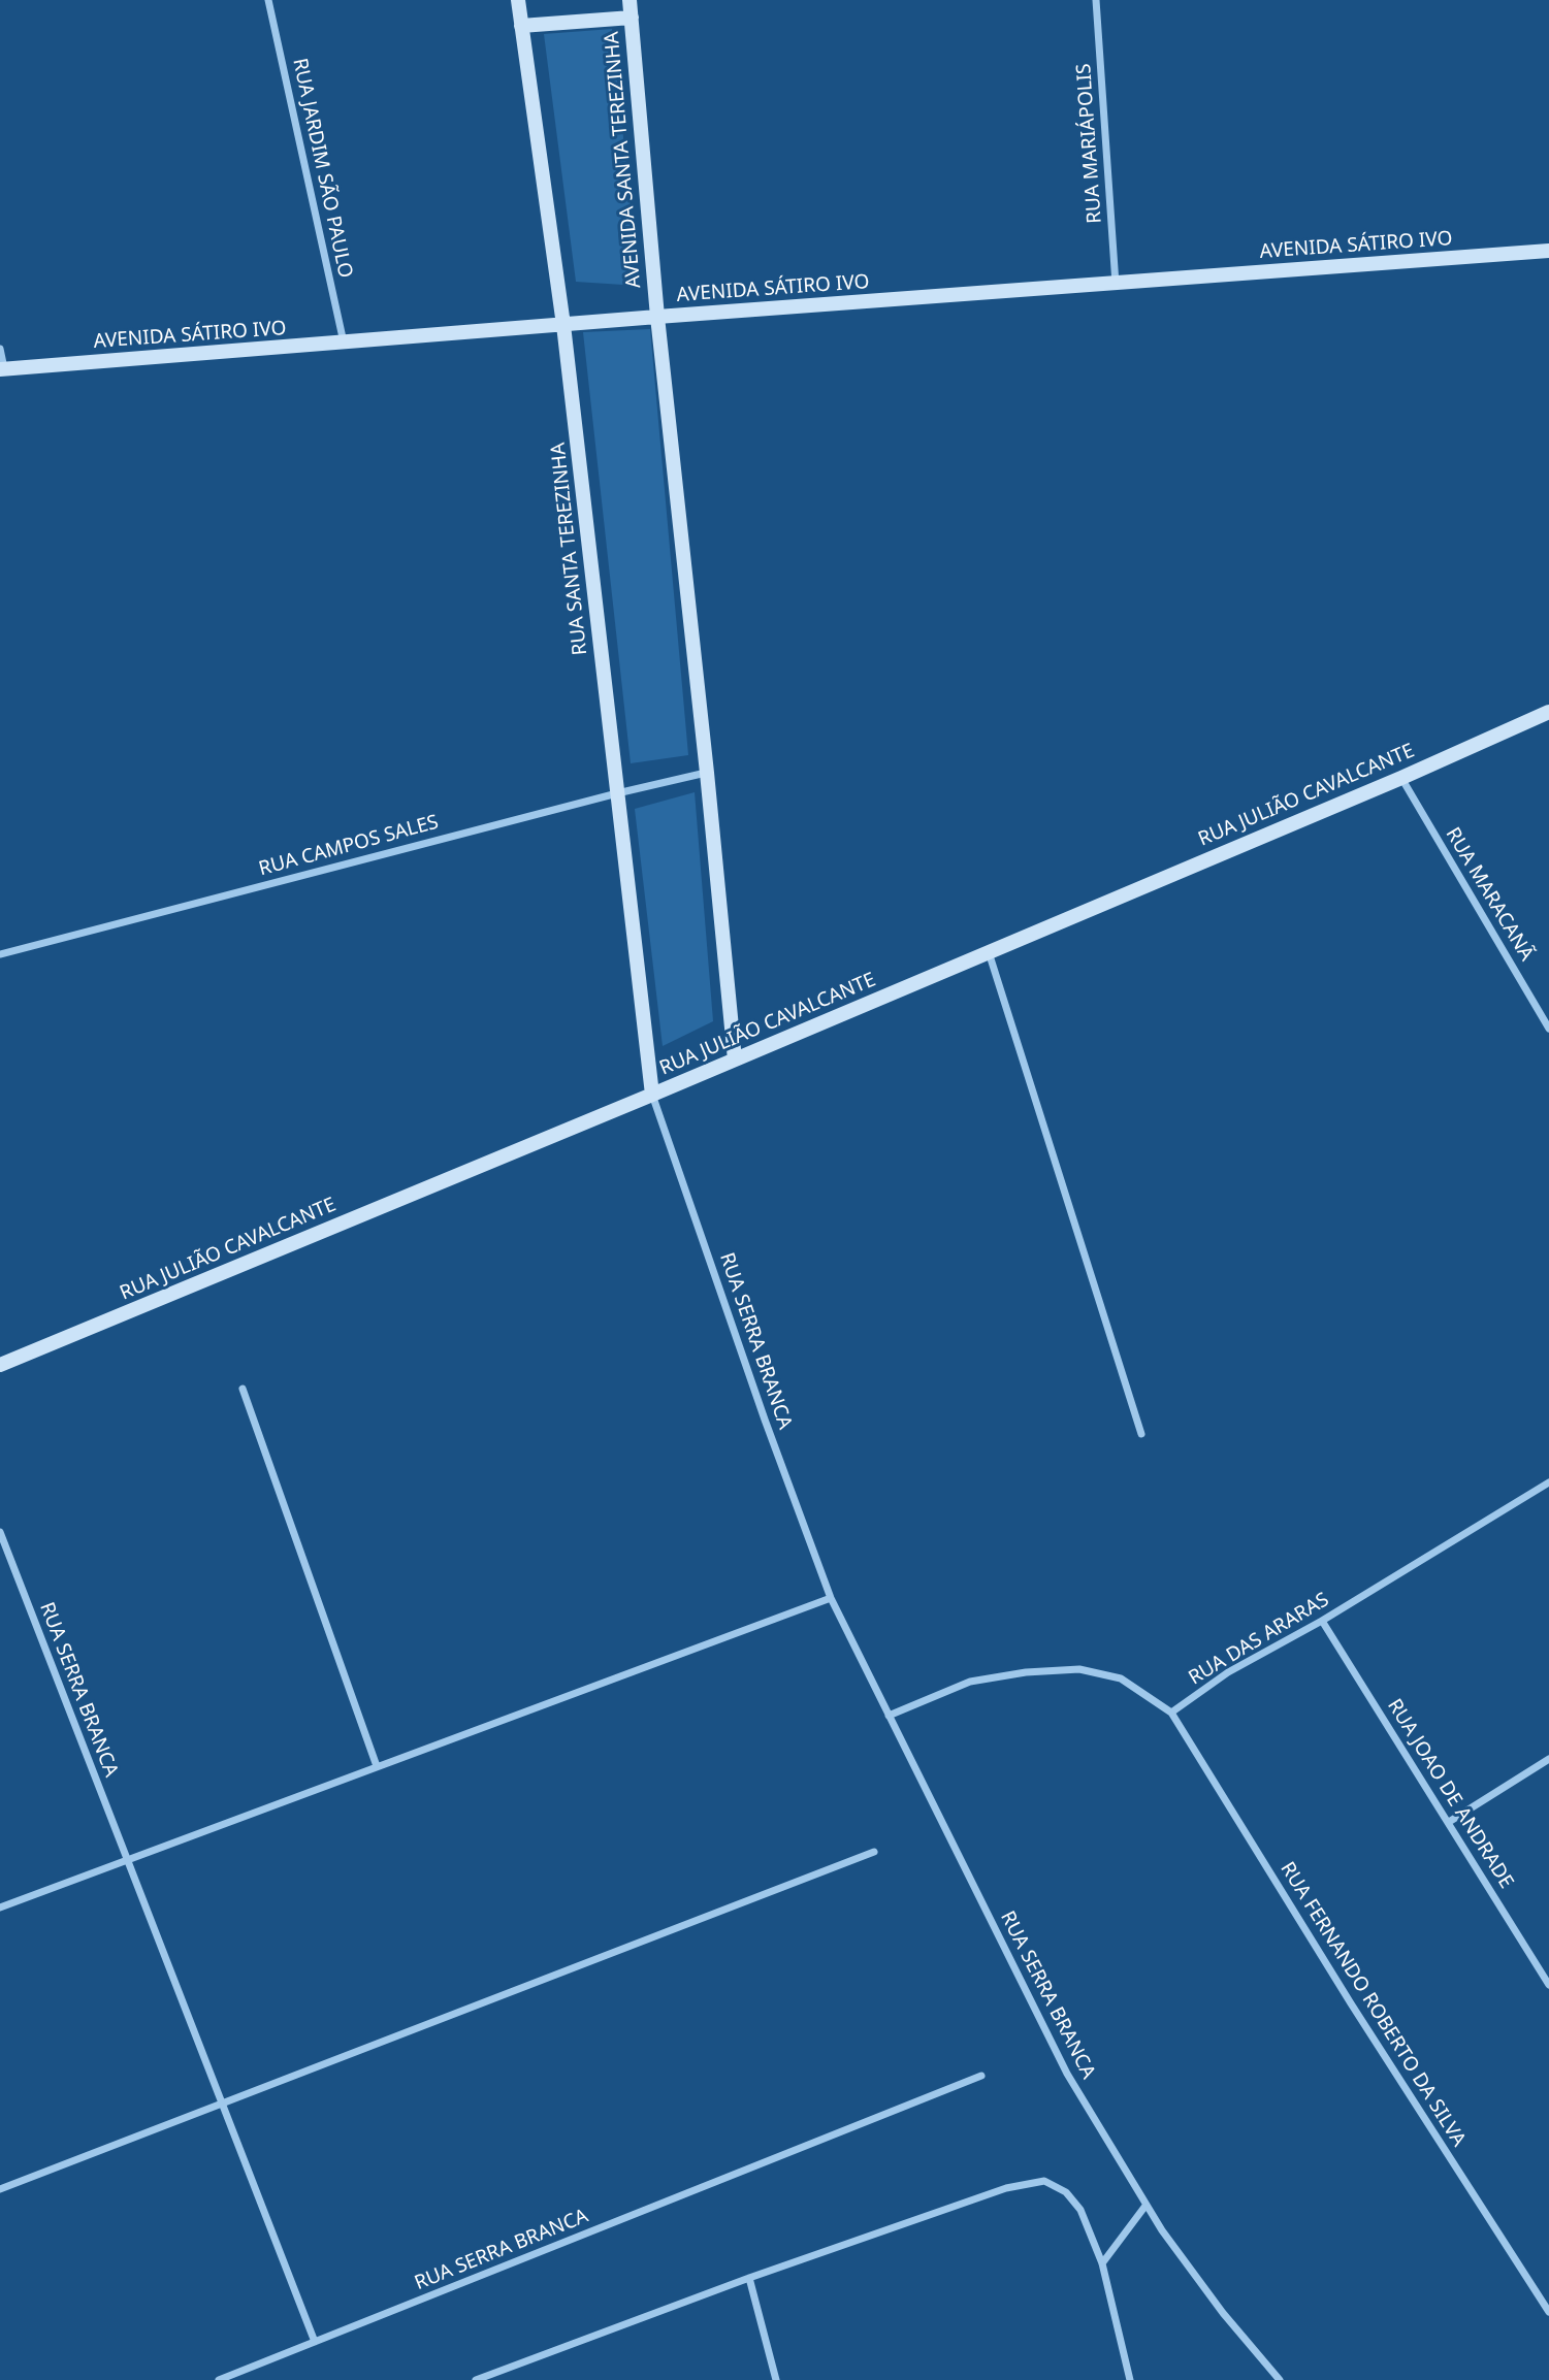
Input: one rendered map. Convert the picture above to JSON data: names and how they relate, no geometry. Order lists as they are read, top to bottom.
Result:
{
  "streets": {
    "main road": [
      "AVENIDA SANTA TEREZINHA",
      "AVENIDA SÁTIRO IVO",
      "RUA SANTA TEREZINHA",
      "RUA JULIÃO CAVALCANTE"
    ],
    "street": [
      "RUA MARIÁPOLIS",
      "RUA JARDIM SÃO PAULO",
      "RUA CAMPOS SALES",
      "RUA MARACANÃ",
      "RUA SERRA BRANCA",
      "RUA DAS ARARAS",
      "RUA JOAO DE ANDRADE",
      "RUA FERNANDO ROBERTO DA SILVA"
    ]
  },
  "crossings": [
    ["RUA MARIÁPOLIS", "AVENIDA SÁTIRO IVO"],
    ["AVENIDA SANTA TEREZINHA", "AVENIDA SÁTIRO IVO"],
    ["RUA JARDIM SÃO PAULO", "AVENIDA SÁTIRO IVO"],
    ["AVENIDA SÁTIRO IVO", "RUA SANTA TEREZINHA"],
    ["RUA SANTA TEREZINHA", "RUA JULIÃO CAVALCANTE"],
    ["RUA SANTA TEREZINHA", "RUA CAMPOS SALES"],
    ["RUA SANTA TEREZINHA", "RUA SERRA BRANCA"],
    ["RUA JULIÃO CAVALCANTE", "RUA MARACANÃ"],
    ["RUA JULIÃO CAVALCANTE", "RUA SERRA BRANCA"],
    ["RUA DAS ARARAS", "RUA JOAO DE ANDRADE"],
    ["RUA DAS ARARAS", "RUA FERNANDO ROBERTO DA SILVA"]
  ]
}
